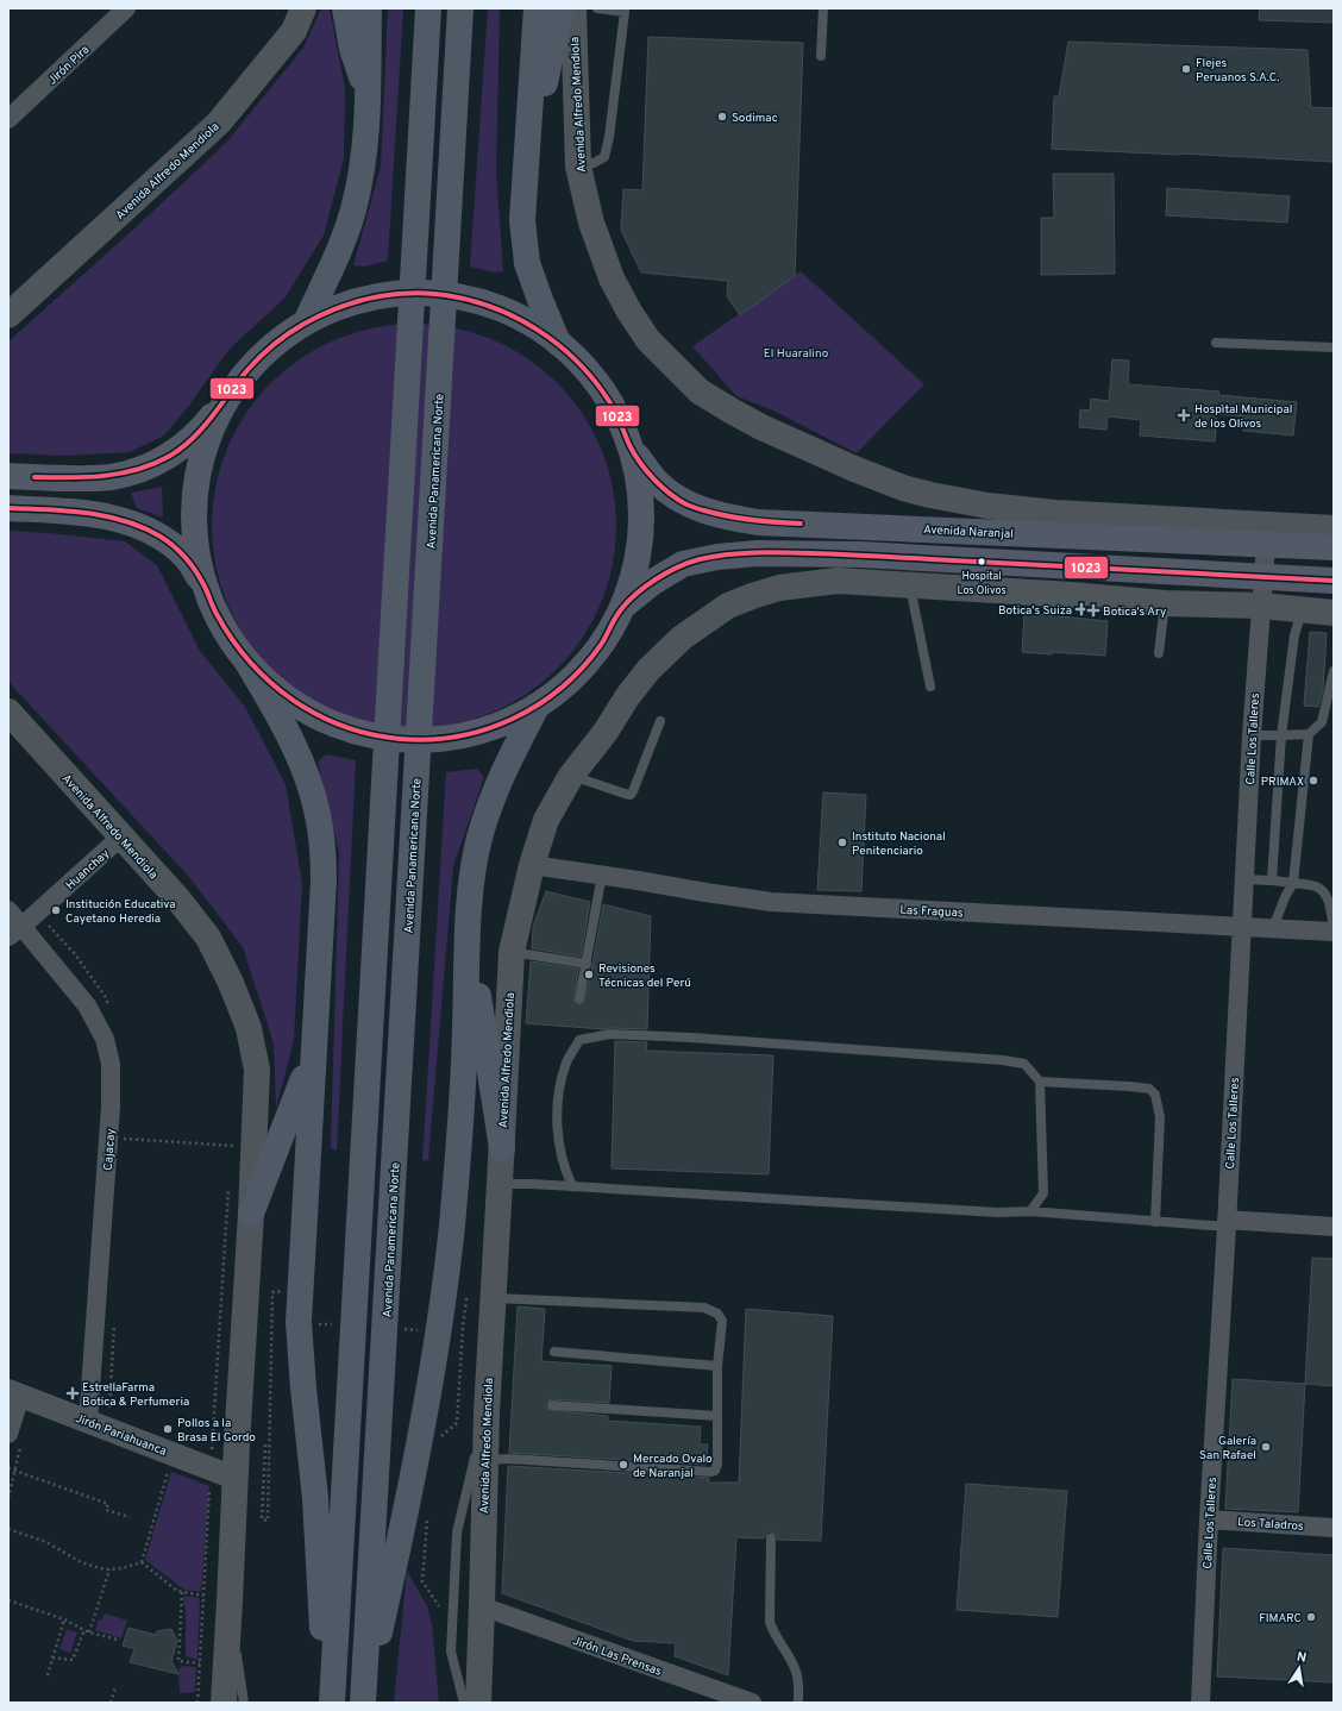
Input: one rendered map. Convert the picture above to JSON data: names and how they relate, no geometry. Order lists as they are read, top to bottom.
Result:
{
  "streets": {
    "highway": ["Avenida Panamericana Norte", "Avenida Naranjal"],
    "main road": ["Avenida Alfredo Mendiola"],
    "street": [
      "Jirón Pira",
      "Calle Los Talleres",
      "Huanchay",
      "Las Fraguas",
      "Cajacay",
      "Jirón Pariahuanca",
      "Los Taladros",
      "Jirón Las Prensas"
    ]
  },
  "crossings": [
    ["Avenida Alfredo Mendiola", "Avenida Naranjal"],
    ["Avenida Alfredo Mendiola", "Huanchay"],
    ["Avenida Alfredo Mendiola", "Las Fraguas"],
    ["Avenida Alfredo Mendiola", "Jirón Pariahuanca"],
    ["Avenida Alfredo Mendiola", "Jirón Las Prensas"],
    ["Avenida Naranjal", "Calle Los Talleres"],
    ["Calle Los Talleres", "Las Fraguas"],
    ["Calle Los Talleres", "Los Taladros"],
    ["Huanchay", "Cajacay"],
    ["Cajacay", "Jirón Pariahuanca"]
  ],
  "parks": ["El Huaralino"],
  "places": {
    "other": [
      "Flejes Peruanos S.A.C.",
      "Sodimac",
      "Hospital Los Olivos",
      "PRIMAX",
      "Instituto Nacional Penitenciario",
      "Institución Educativa Cayetano Heredia",
      "Revisiones Técnicas del Perú",
      "Pollos a la Brasa El Gordo",
      "Galería San Rafael",
      "Mercado Ovalo de Naranjal",
      "FIMARC"
    ],
    "health": [
      "Hospìtal Municipal de los Olivos",
      "Botica's Suiza",
      "Botica's Ary",
      "EstrellaFarma Botica & Perfumeria"
    ]
  },
  "lines": ["transit line 1023"],
  "north": "top"
}
